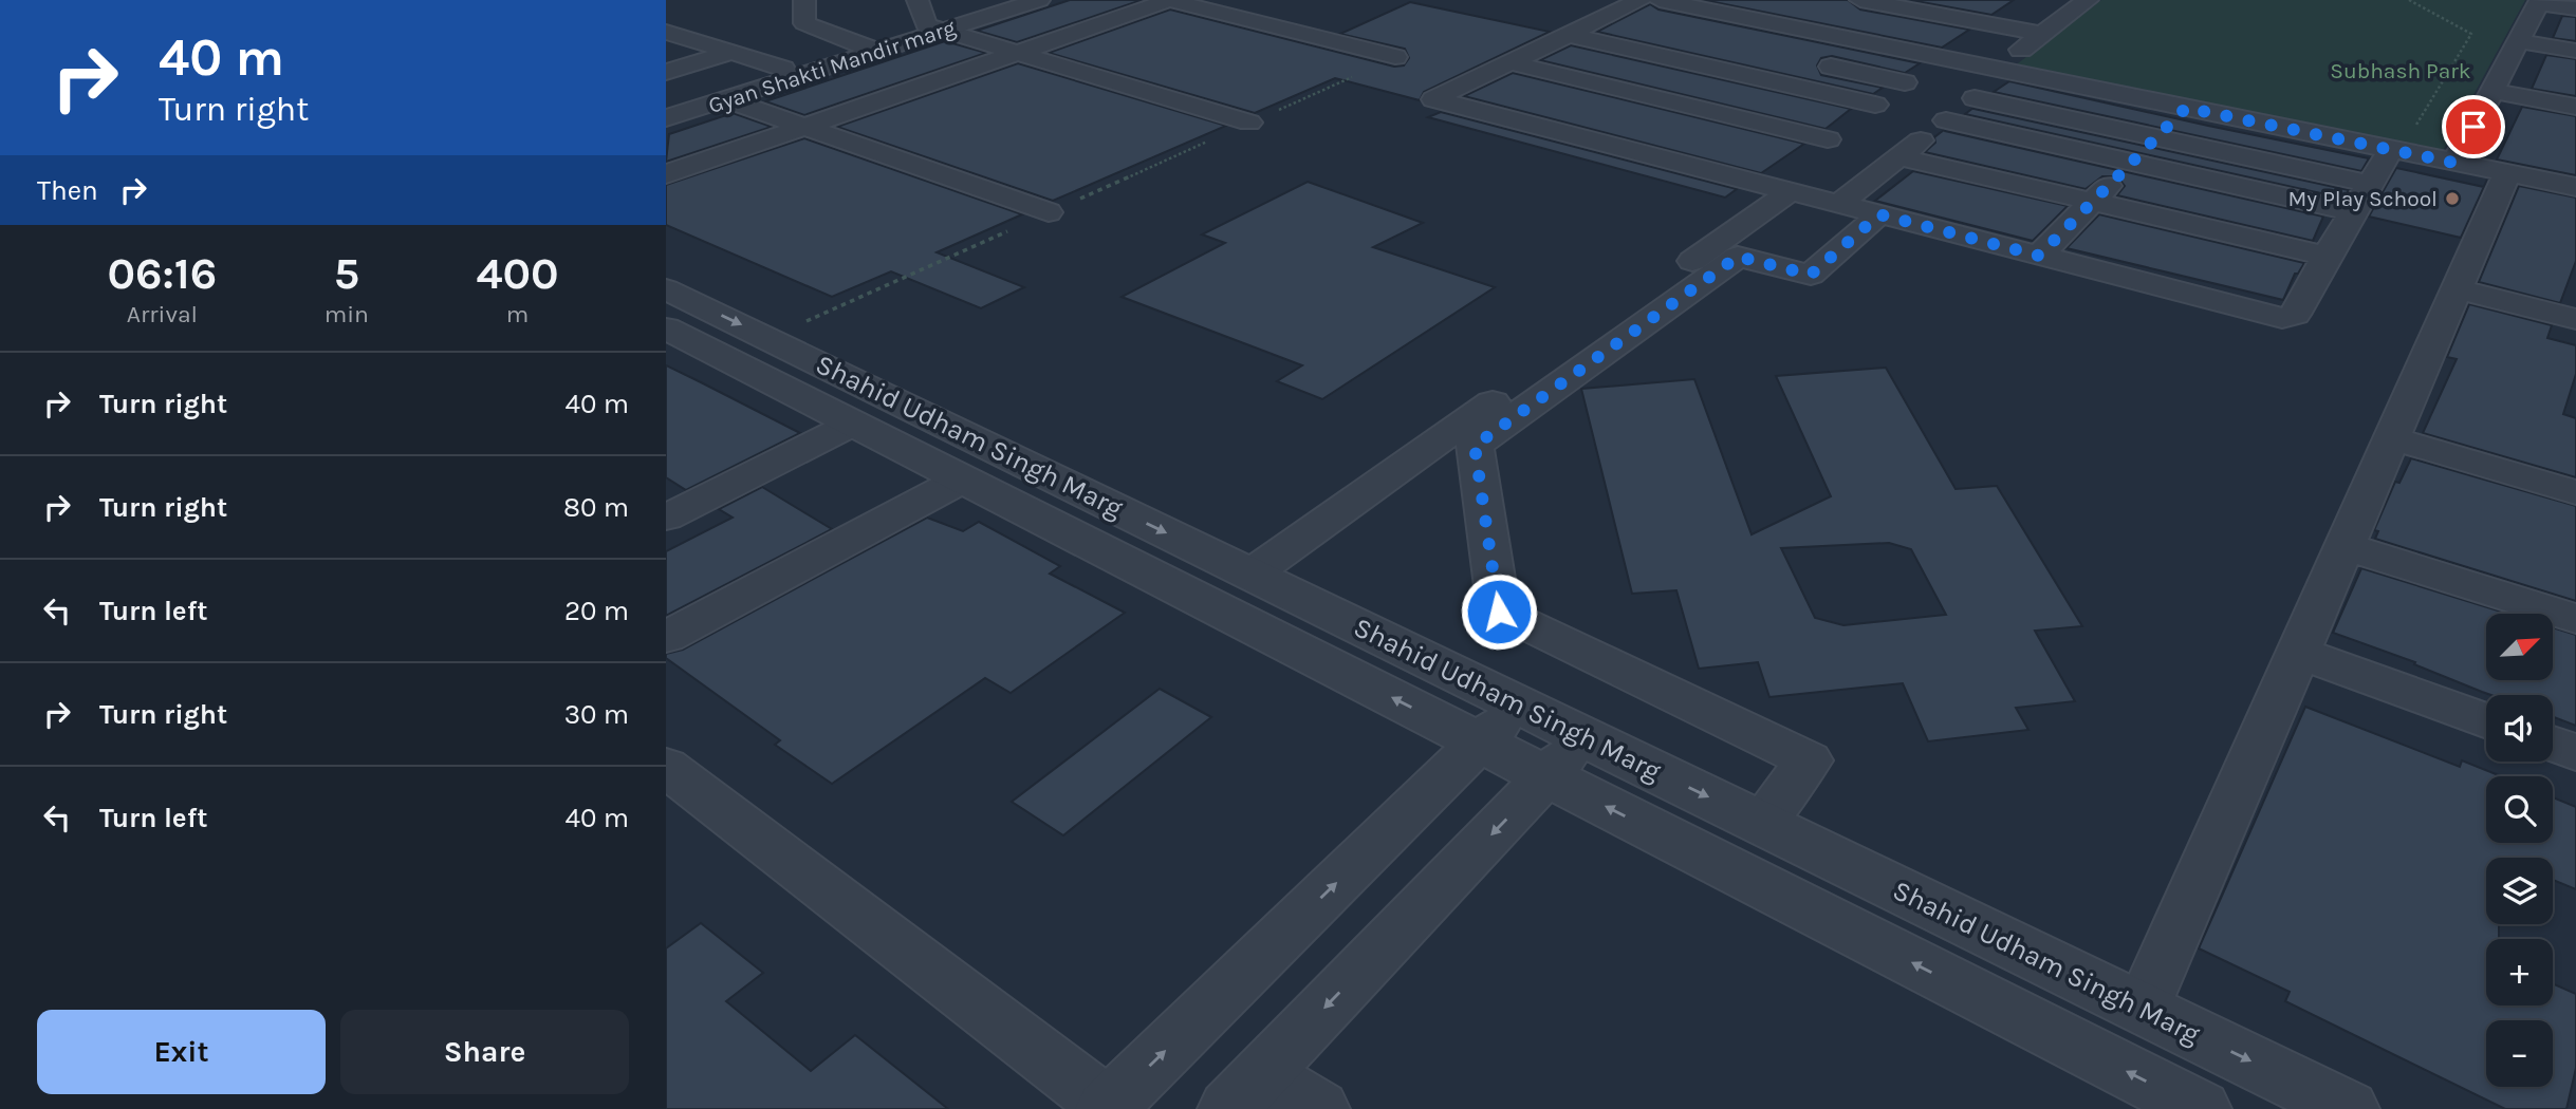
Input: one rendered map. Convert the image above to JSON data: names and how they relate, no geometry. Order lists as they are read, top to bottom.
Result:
{
  "streets": {
    "street": ["Gyan Shakti Mandir marg", "Shahid Udham Singh Marg"]
  },
  "parks": ["Subhash Park"],
  "places": ["My Play School"],
  "north": "top right",
  "page": {
    "turn": ["40 m", "Turn right"],
    "then": "Then",
    "eta": [
      "06:16",
      "Arrival",
      "5",
      "min",
      "400",
      "m"
    ],
    "list": [
      {
        "name": "Turn right",
        "value": "40 m"
      },
      {
        "name": "Turn right",
        "value": "80 m"
      },
      {
        "name": "Turn left",
        "value": "20 m"
      },
      {
        "name": "Turn right",
        "value": "30 m"
      },
      {
        "name": "Turn left",
        "value": "40 m"
      }
    ],
    "map_buttons": ["+", "−"],
    "buttons": ["Exit", "Share"]
  }
}
